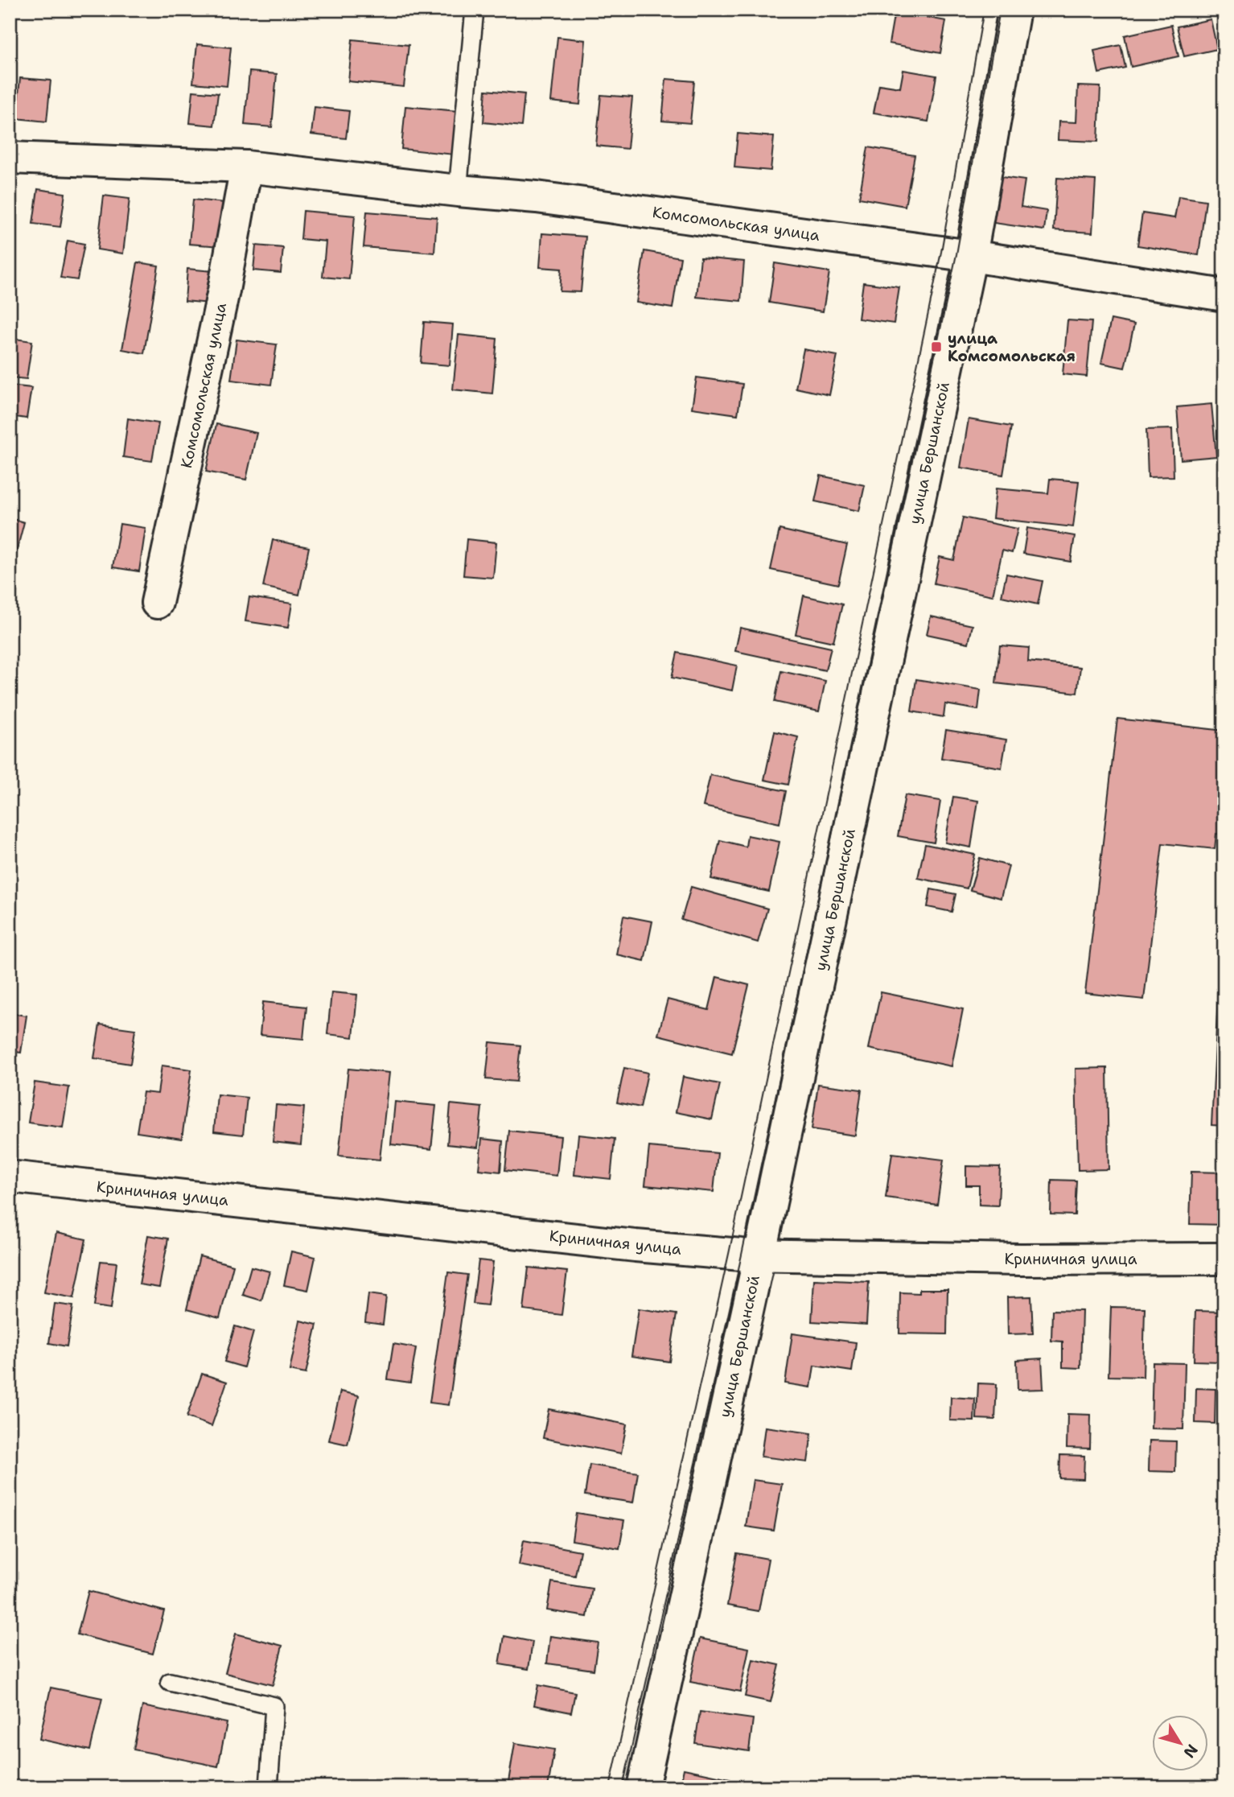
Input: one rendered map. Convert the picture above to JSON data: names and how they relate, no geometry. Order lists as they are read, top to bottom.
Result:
{
  "streets": {
    "street": ["Комсомольская улица", "улица Бершанской", "Криничная улица"]
  },
  "crossings": [
    ["Комсомольская улица", "улица Бершанской"],
    ["улица Бершанской", "Криничная улица"]
  ],
  "places": {
    "transit": ["улица Комсомольская"]
  },
  "north": "bottom right"
}
